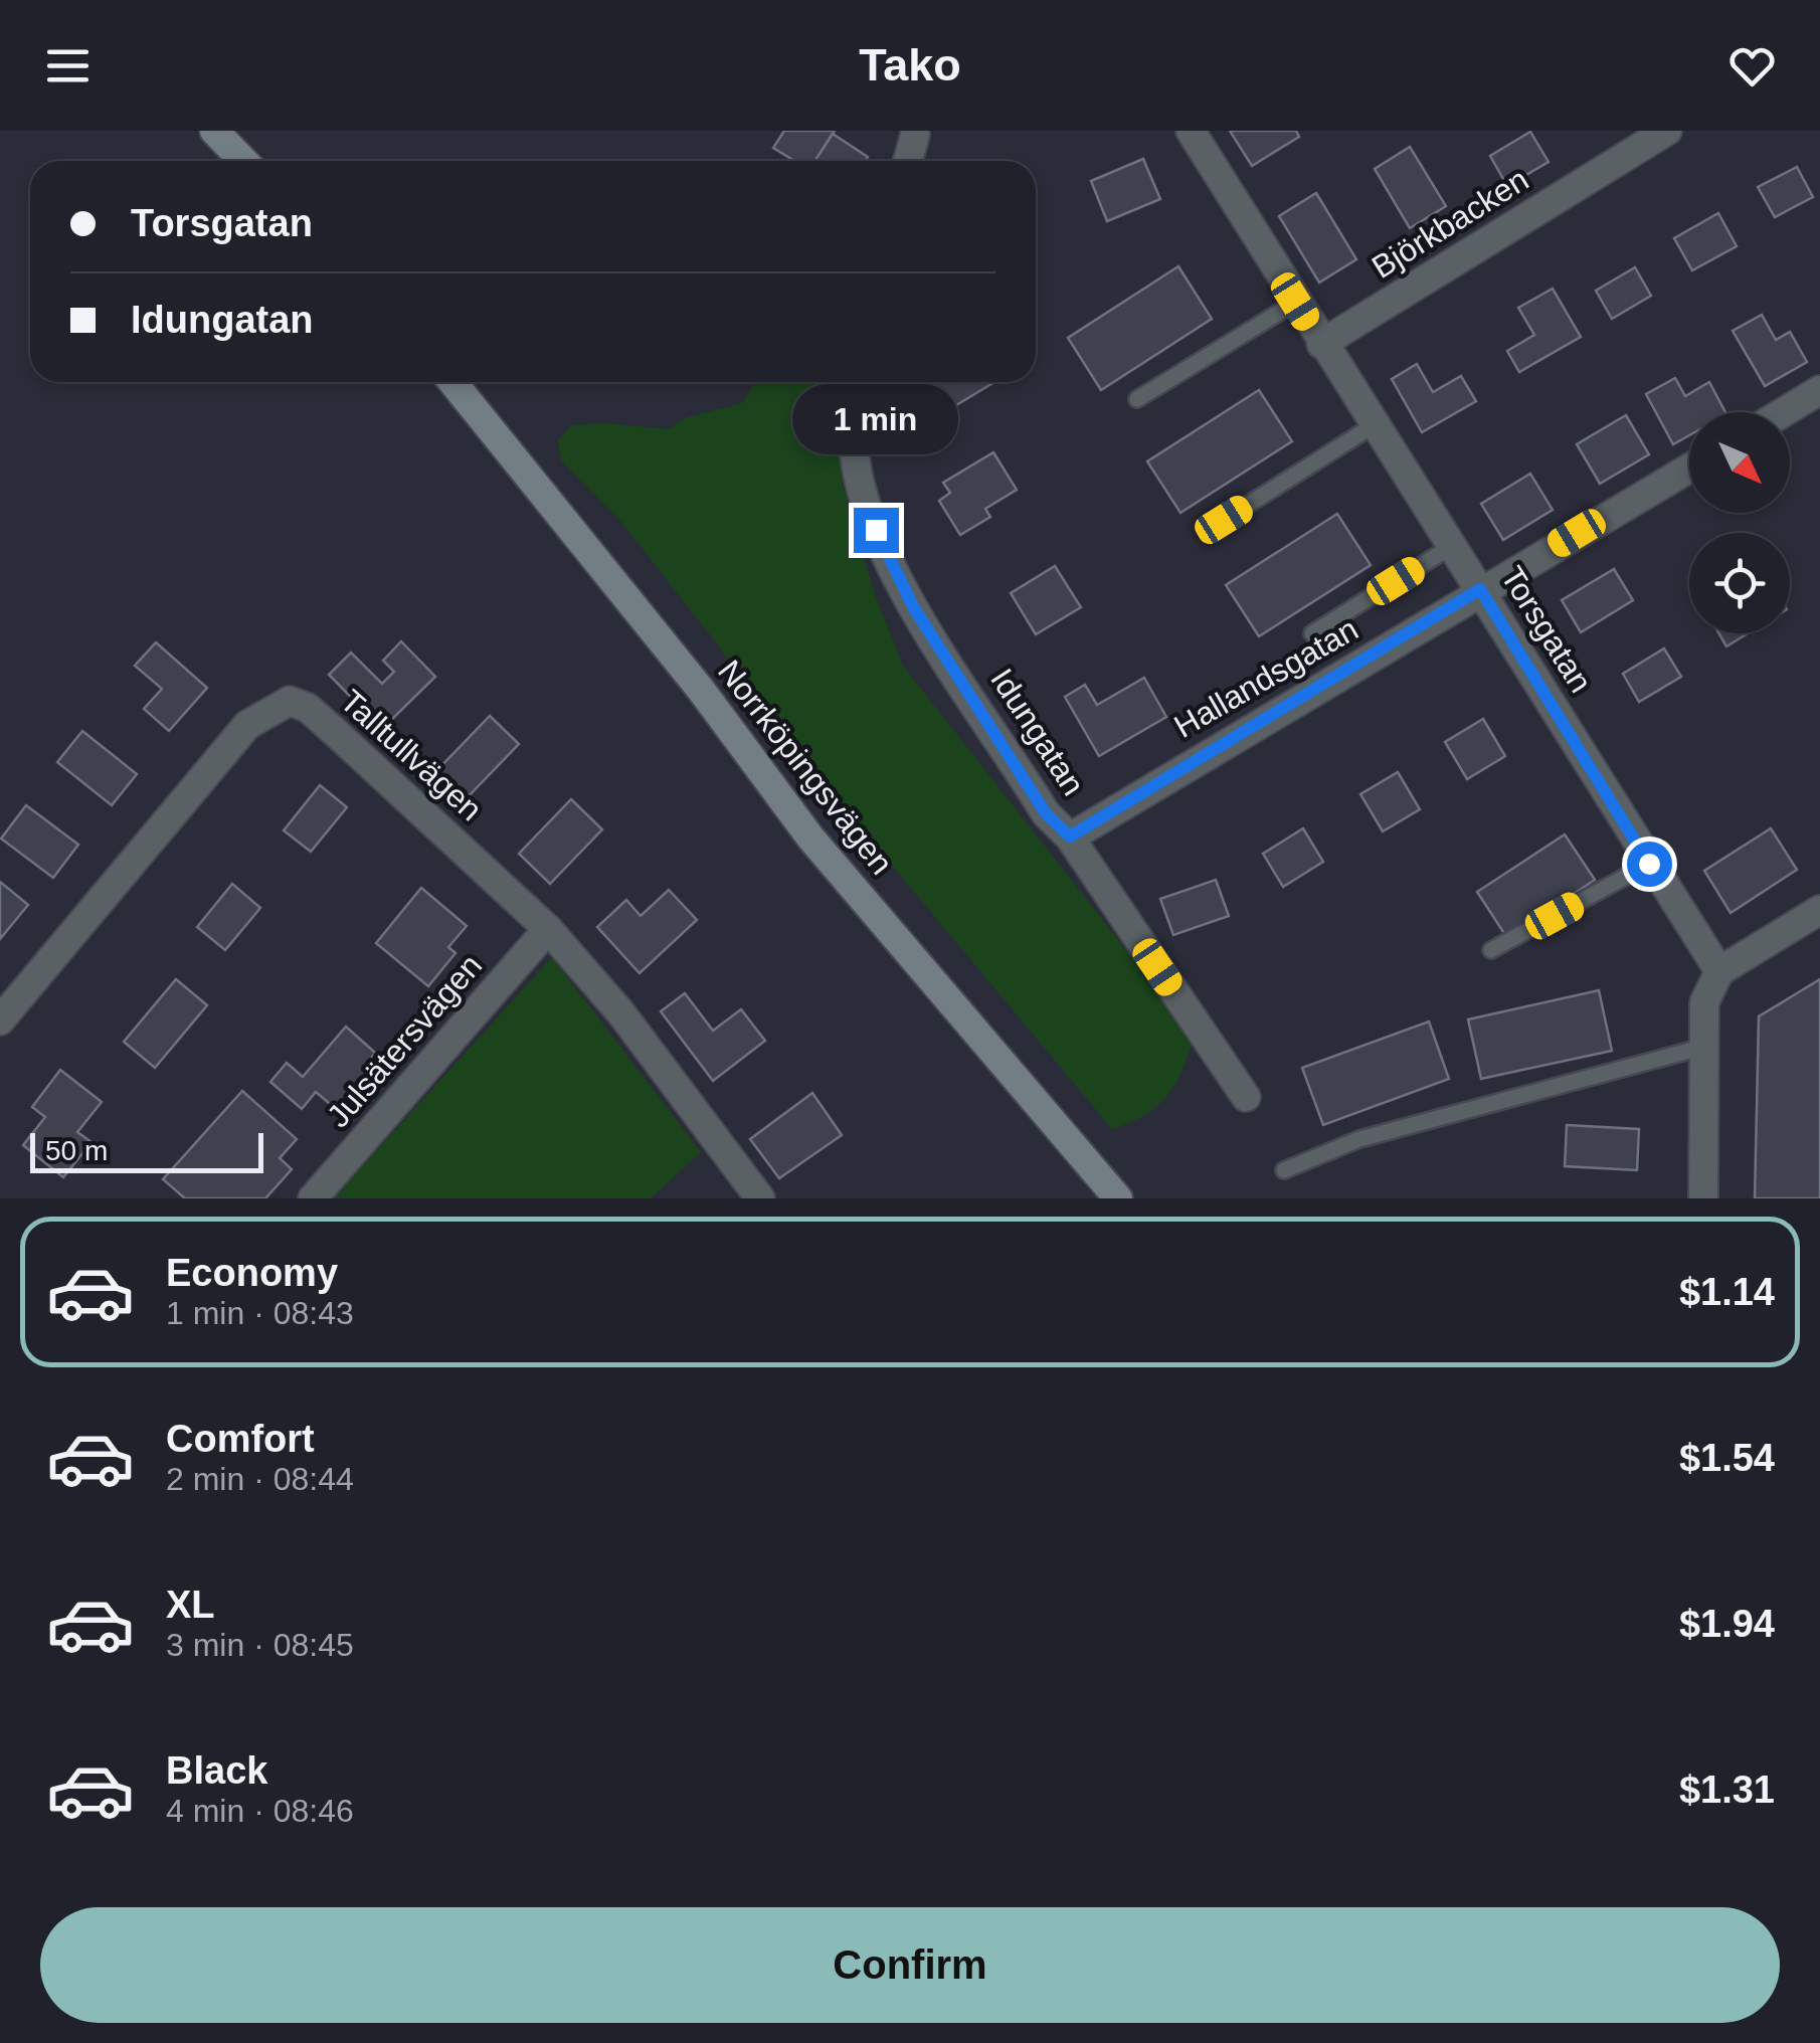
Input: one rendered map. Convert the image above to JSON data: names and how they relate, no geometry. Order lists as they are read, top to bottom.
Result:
{
  "streets": {
    "main road": ["Norrköpingsvägen"],
    "street": [
      "Björkbacken",
      "Torsgatan",
      "Hallandsgatan",
      "Idungatan",
      "Talltullvägen",
      "Julsätersvägen"
    ]
  },
  "crossings": [
    ["Björkbacken", "Torsgatan"],
    ["Torsgatan", "Hallandsgatan"],
    ["Hallandsgatan", "Idungatan"],
    ["Talltullvägen", "Julsätersvägen"]
  ],
  "scale_bar": "50 m",
  "north": "bottom right",
  "page": {
    "header": "Tako",
    "banner": ["Torsgatan", "Idungatan"],
    "bubble": "1 min",
    "scale": "50 m",
    "list": [
      {
        "name": "Economy",
        "note": "1 min · 08:43",
        "value": "$1.14"
      },
      {
        "name": "Comfort",
        "note": "2 min · 08:44",
        "value": "$1.54"
      },
      {
        "name": "XL",
        "note": "3 min · 08:45",
        "value": "$1.94"
      },
      {
        "name": "Black",
        "note": "4 min · 08:46",
        "value": "$1.31"
      }
    ],
    "buttons": "Confirm"
  }
}
